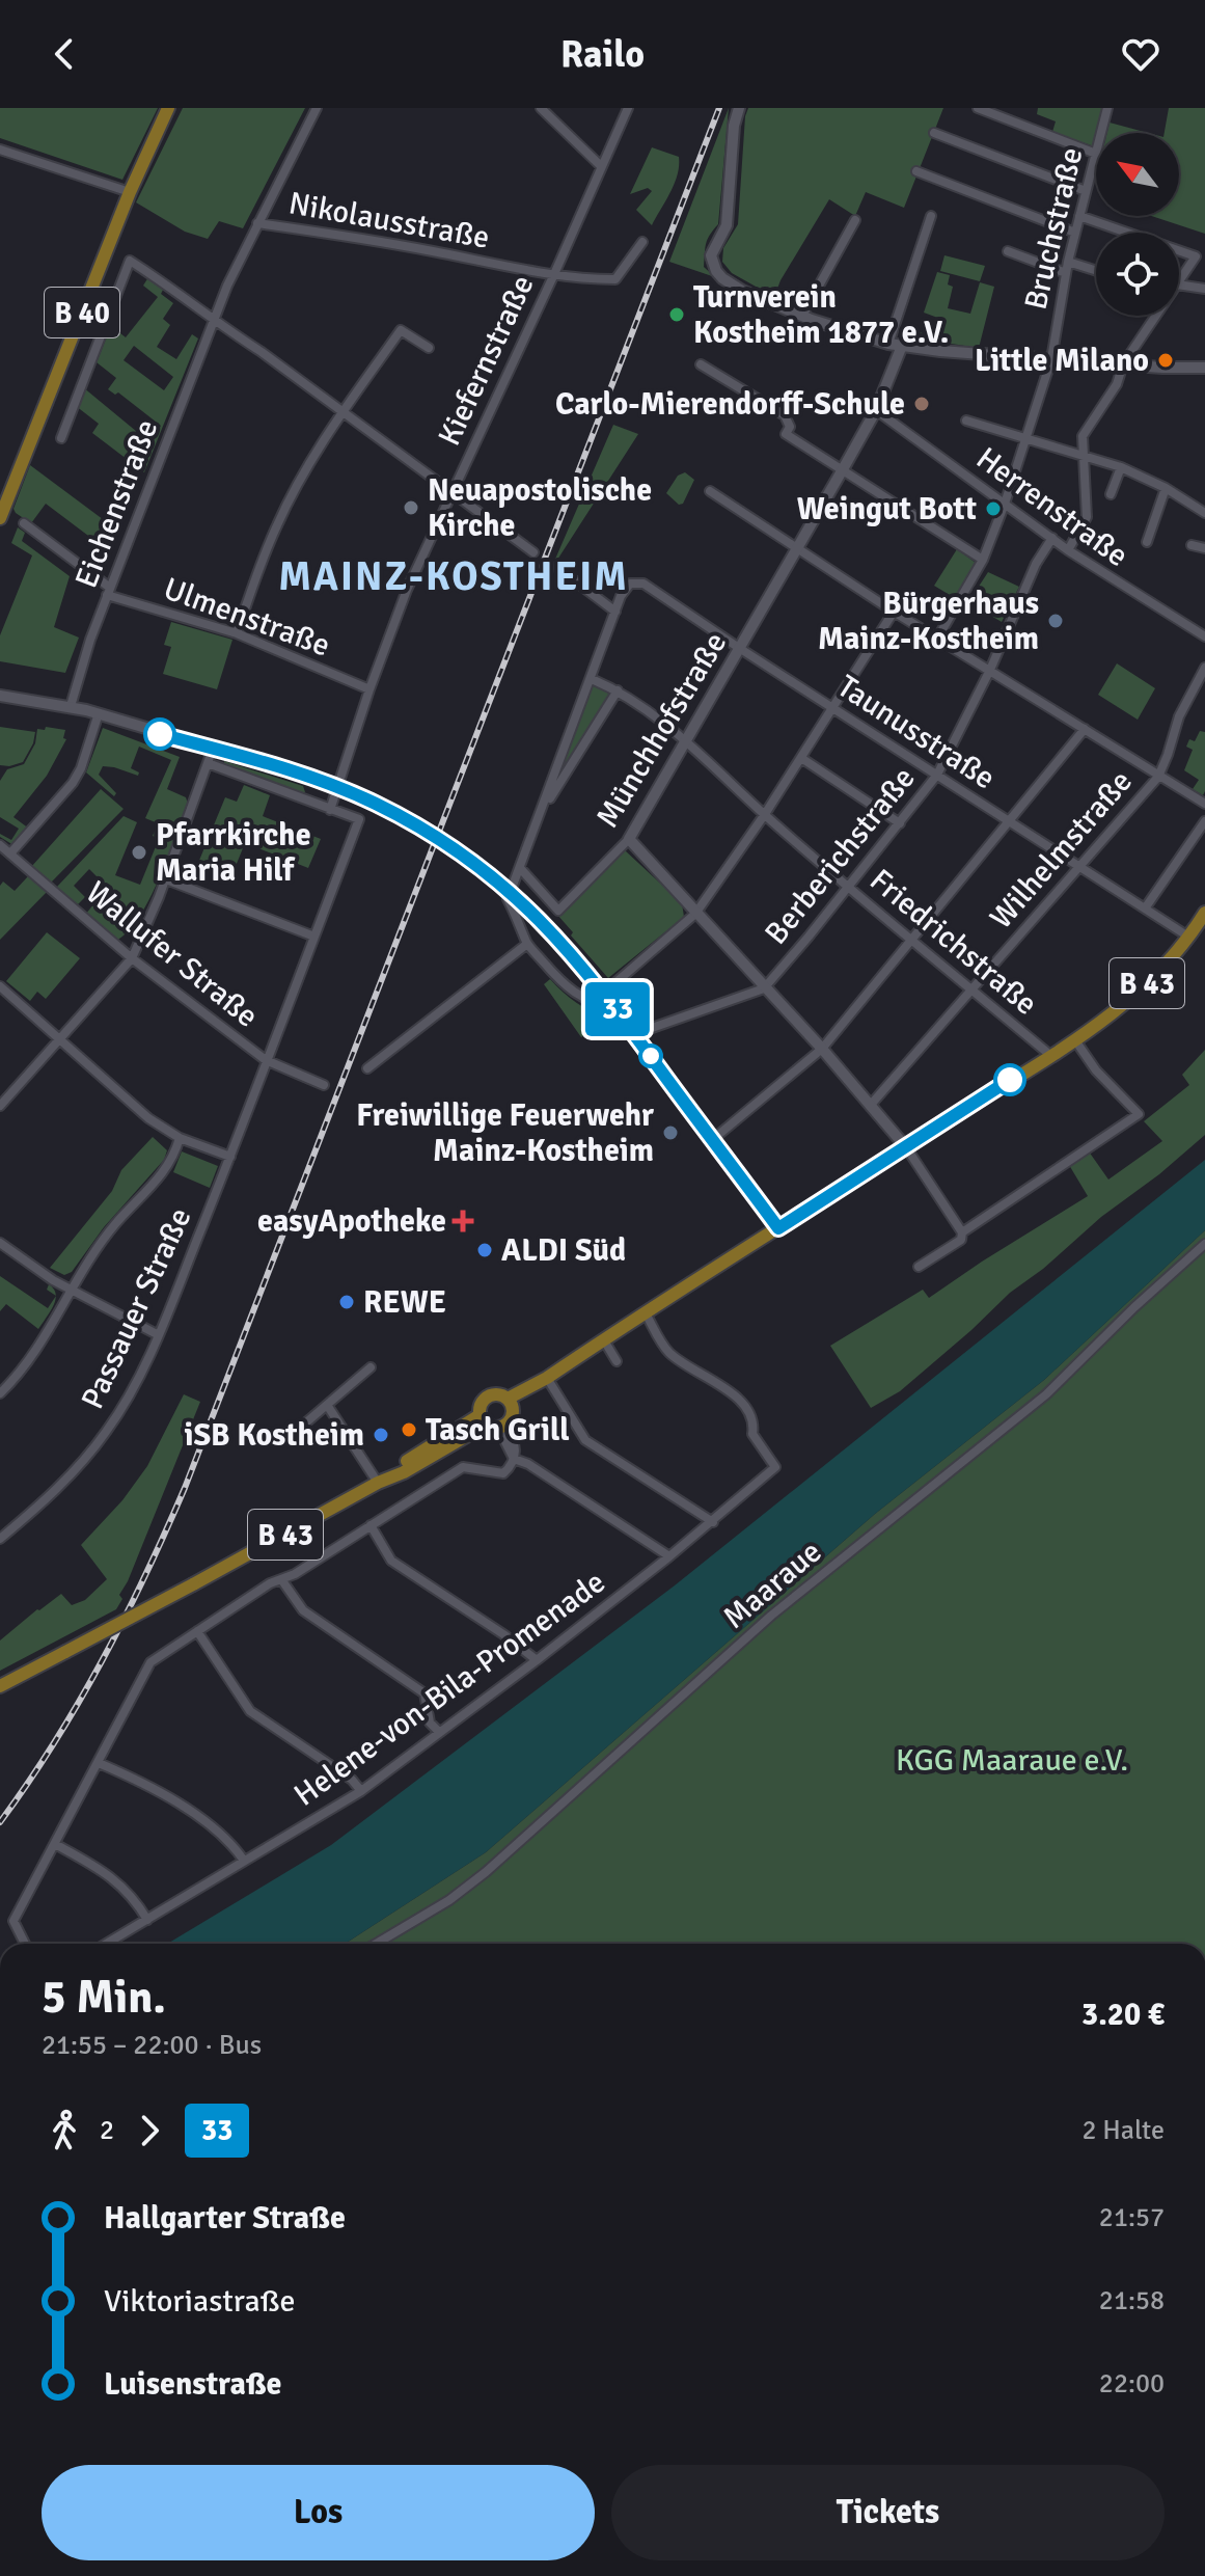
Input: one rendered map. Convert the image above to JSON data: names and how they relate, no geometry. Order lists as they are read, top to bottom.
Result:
{
  "streets": {
    "main road": ["B 40", "B 43"],
    "street": [
      "Nikolausstraße",
      "Bruchstraße",
      "Kiefernstraße",
      "Eichenstraße",
      "Herrenstraße",
      "Ulmenstraße",
      "Münchhofstraße",
      "Taunusstraße",
      "Wilhelmstraße",
      "Berberichstraße",
      "Friedrichstraße",
      "Wallufer Straße",
      "Passauer Straße",
      "Maaraue",
      "Helene-von-Bila-Promenade"
    ]
  },
  "crossings": [
    ["Nikolausstraße", "Kiefernstraße"],
    ["Nikolausstraße", "Eichenstraße"],
    ["Bruchstraße", "Herrenstraße"],
    ["Kiefernstraße", "Ulmenstraße"],
    ["Kiefernstraße", "Passauer Straße"],
    ["Eichenstraße", "Ulmenstraße"],
    ["Herrenstraße", "Münchhofstraße"],
    ["Herrenstraße", "Berberichstraße"],
    ["Münchhofstraße", "Taunusstraße"],
    ["Münchhofstraße", "Friedrichstraße"],
    ["Taunusstraße", "Wilhelmstraße"],
    ["Taunusstraße", "Berberichstraße"],
    ["Taunusstraße", "B 43"],
    ["Wilhelmstraße", "Friedrichstraße"],
    ["Berberichstraße", "Friedrichstraße"],
    ["Friedrichstraße", "B 43"],
    ["Wallufer Straße", "Passauer Straße"],
    ["B 43", "Helene-von-Bila-Promenade"]
  ],
  "districts": ["MAINZ-KOSTHEIM"],
  "parks": ["KGG Maaraue e.V."],
  "places": {
    "other": [
      "Turnverein Kostheim 1877 e.V.",
      "Little Milano",
      "Carlo-Mierendorff-Schule",
      "Neuapostolische Kirche",
      "Weingut Bott",
      "Bürgerhaus Mainz-Kostheim",
      "Pfarrkirche Maria Hilf",
      "Freiwillige Feuerwehr Mainz-Kostheim",
      "ALDI Süd",
      "REWE",
      "Tasch Grill",
      "iSB Kostheim"
    ],
    "health": ["easyApotheke"]
  },
  "lines": ["bus line 33"],
  "north": "top left",
  "page": {
    "header": "Railo",
    "on_map": "33",
    "heading": ["5 Min.", "21:55 – 22:00 · Bus", "3.20 €"],
    "legs": ["2", "33", "2 Halte"],
    "list": [
      {
        "name": "Hallgarter Straße",
        "value": "21:57"
      },
      {
        "name": "Viktoriastraße",
        "value": "21:58"
      },
      {
        "name": "Luisenstraße",
        "value": "22:00"
      }
    ],
    "buttons": ["Los", "Tickets"]
  }
}
